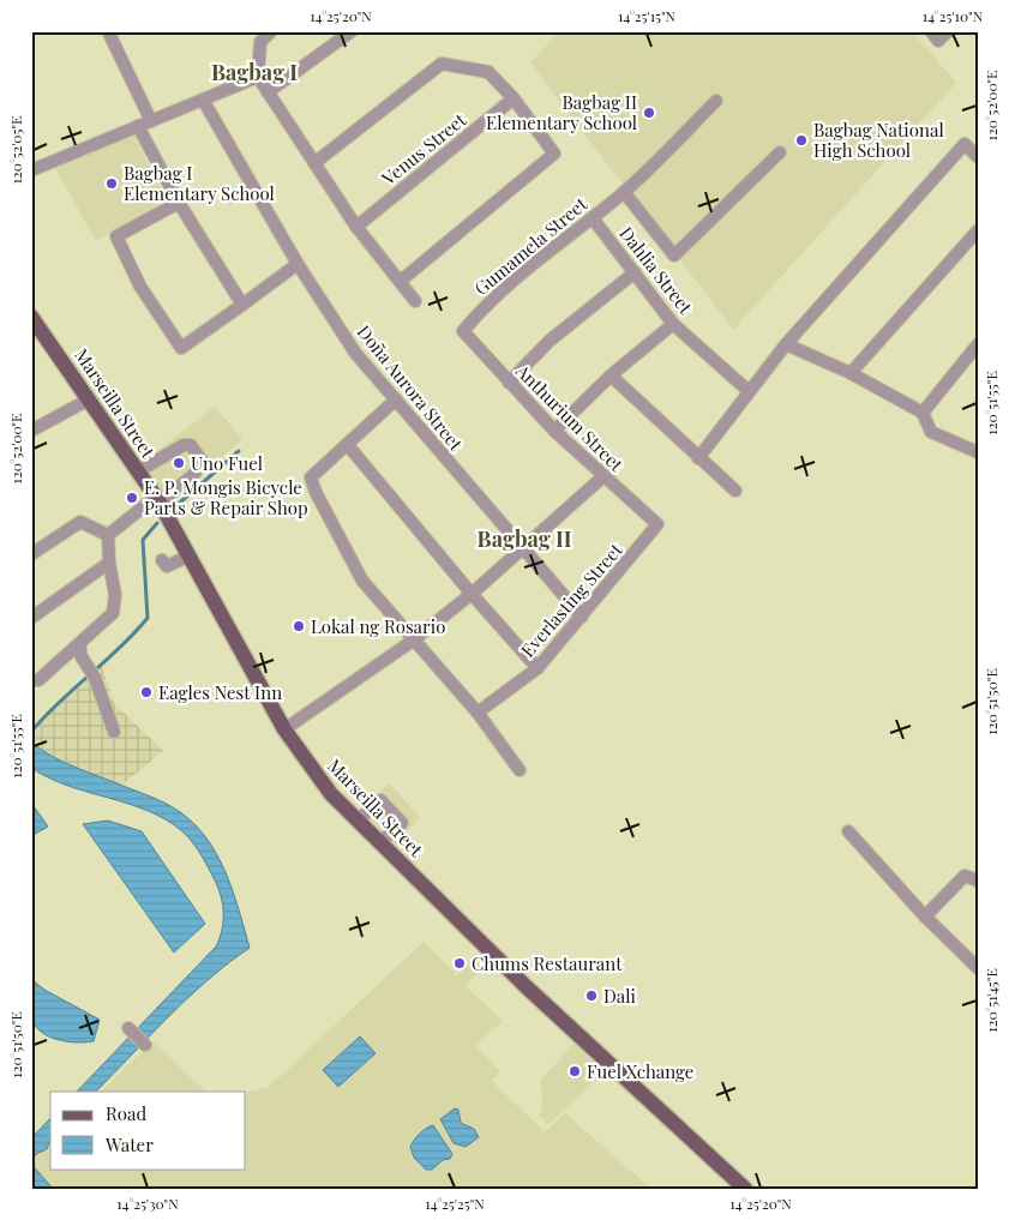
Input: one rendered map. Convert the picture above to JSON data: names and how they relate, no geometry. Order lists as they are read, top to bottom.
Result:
{
  "streets": {
    "main road": ["Marseilla Street"],
    "street": [
      "Venus Street",
      "Gumamela Street",
      "Dahlia Street",
      "Doña Aurora Street",
      "Anthurium Street",
      "Everlasting Street"
    ]
  },
  "crossings": [
    ["Gumamela Street", "Dahlia Street"],
    ["Gumamela Street", "Anthurium Street"],
    ["Doña Aurora Street", "Everlasting Street"],
    ["Anthurium Street", "Everlasting Street"]
  ],
  "districts": ["Bagbag I", "Bagbag II"],
  "places": [
    "Bagbag II Elementary School",
    "Bagbag National High School",
    "Bagbag I Elementary School",
    "Uno Fuel",
    "E. P. Mongis Bicycle Parts & Repair Shop",
    "Lokal ng Rosario",
    "Eagles Nest Inn",
    "Chums Restaurant",
    "Dali",
    "Fuel Xchange"
  ],
  "legend": ["Road", "Water"],
  "coordinates": [
    "14°25'20\"N",
    "14°25'15\"N",
    "14°25'10\"N",
    "120°52'00\"E",
    "120°52'05\"E",
    "120°51'55\"E",
    "120°51'50\"E",
    "120°51'45\"E",
    "14°25'30\"N",
    "14°25'25\"N"
  ]
}
